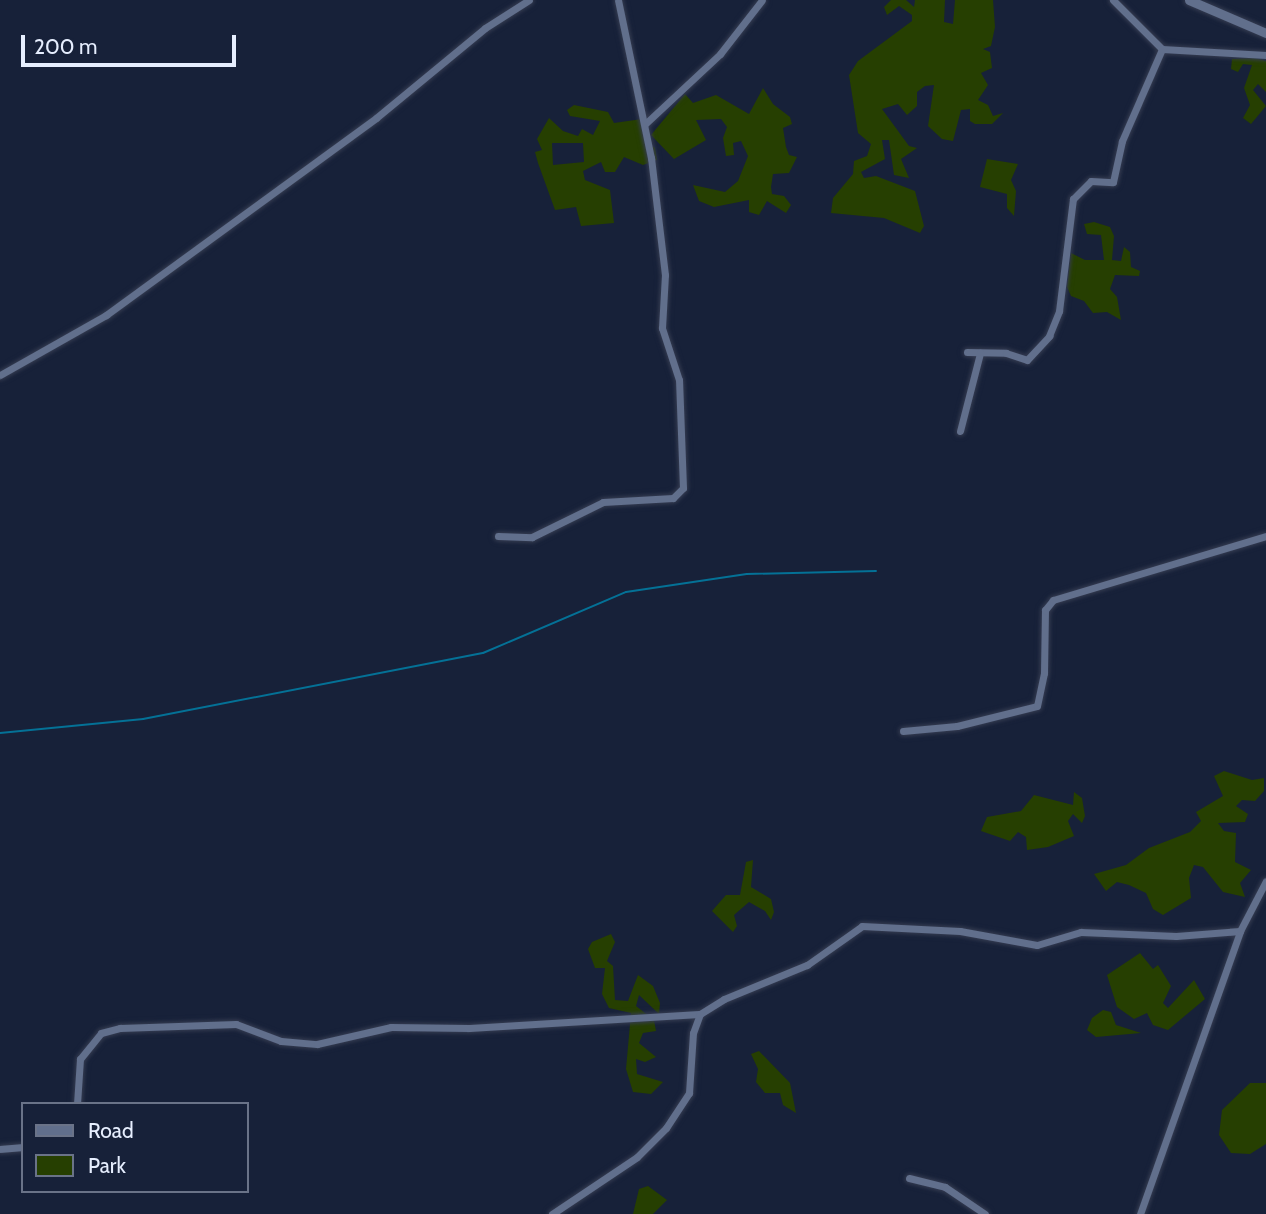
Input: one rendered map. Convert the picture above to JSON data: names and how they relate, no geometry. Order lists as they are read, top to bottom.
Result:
{
  "legend": ["Road", "Park"],
  "scale_bar": "200 m"
}
